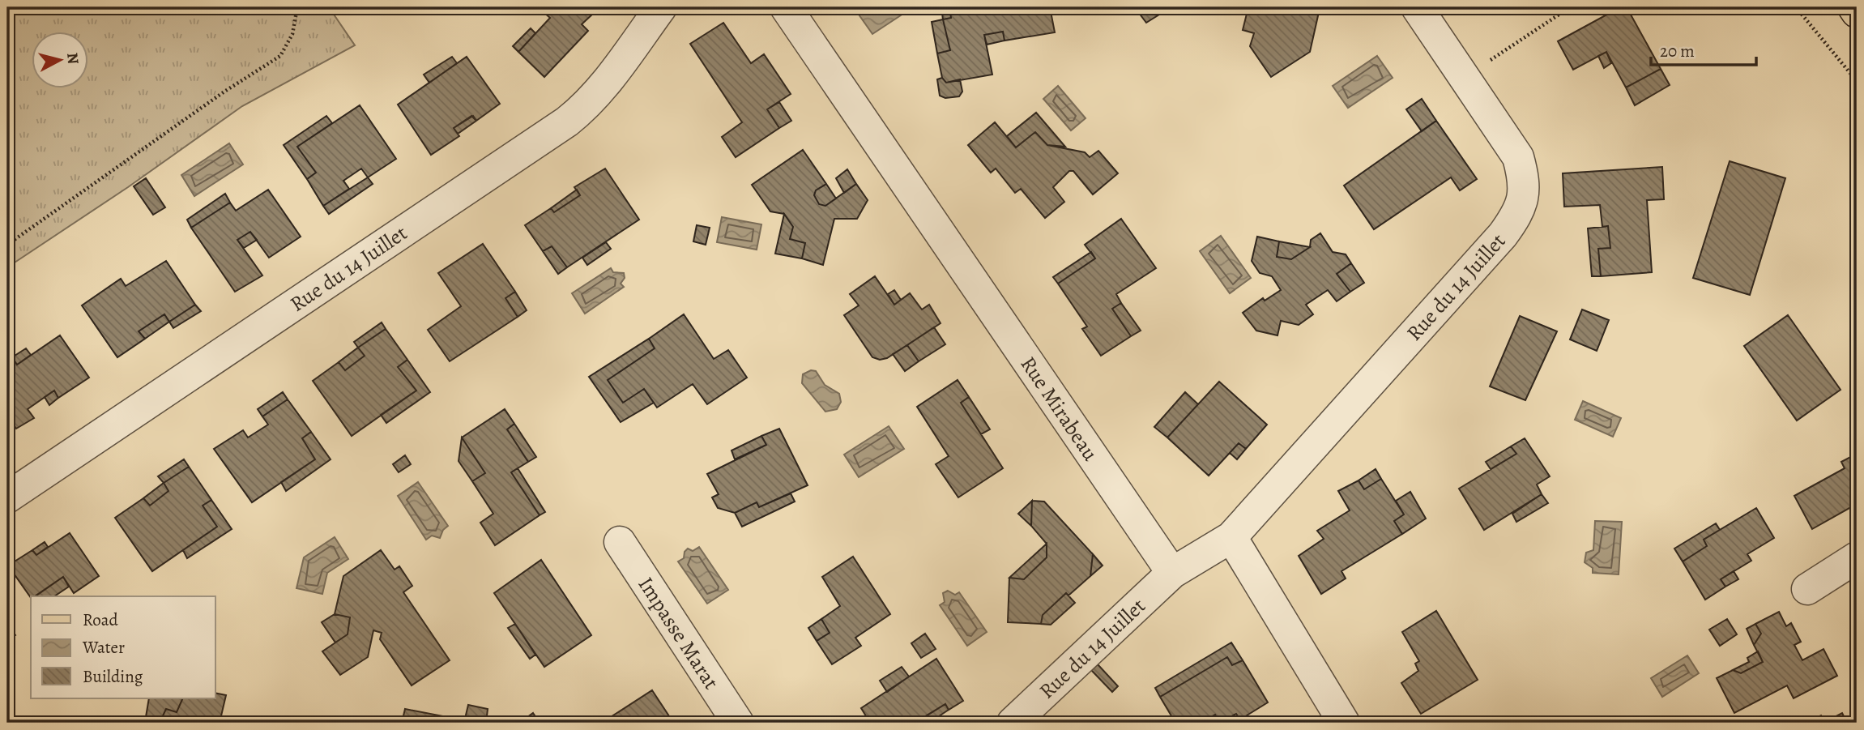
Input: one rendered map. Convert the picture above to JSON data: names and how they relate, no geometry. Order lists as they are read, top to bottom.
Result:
{
  "streets": {
    "street": ["Rue du 14 Juillet", "Rue Mirabeau", "Impasse Marat"]
  },
  "crossings": [
    ["Rue du 14 Juillet", "Rue Mirabeau"]
  ],
  "legend": ["Road", "Water", "Building"],
  "scale_bar": "20 m",
  "north": "right"
}
